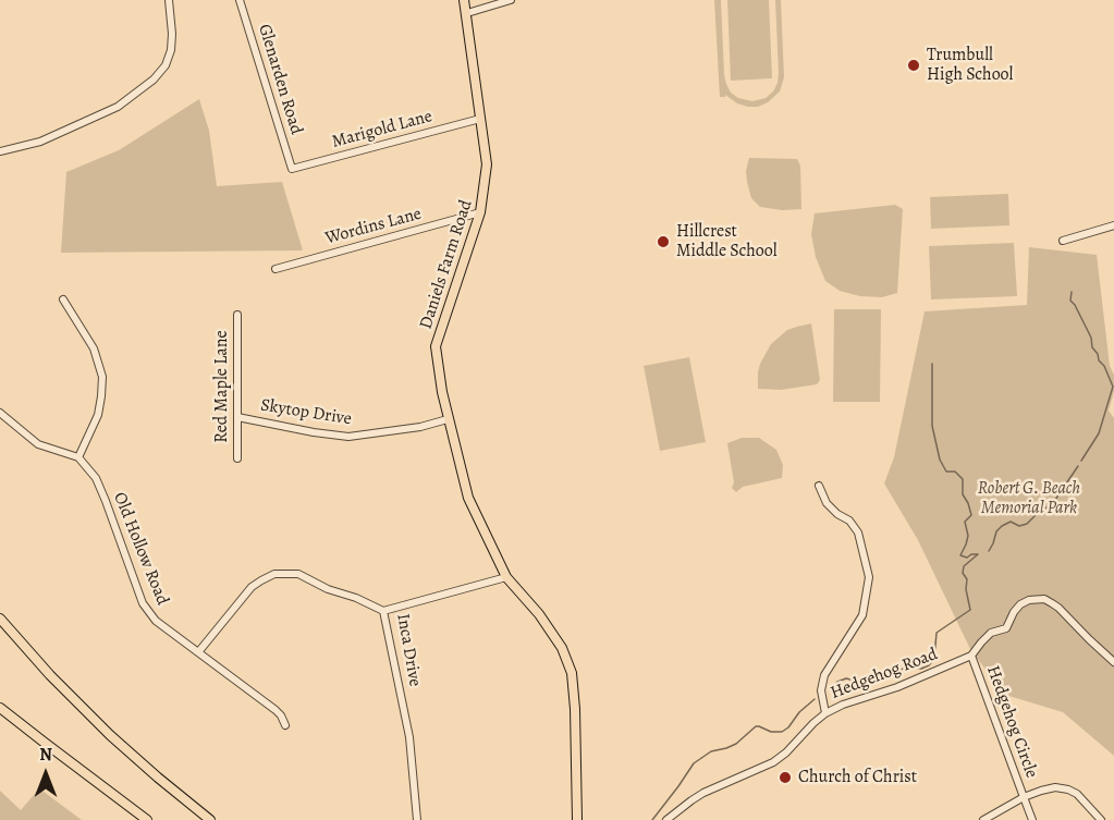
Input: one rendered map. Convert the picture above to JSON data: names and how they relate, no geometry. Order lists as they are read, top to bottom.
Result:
{
  "streets": {
    "main road": ["Daniels Farm Road"],
    "street": [
      "Glenarden Road",
      "Marigold Lane",
      "Wordins Lane",
      "Red Maple Lane",
      "Skytop Drive",
      "Old Hollow Road",
      "Inca Drive",
      "Hedgehog Road",
      "Hedgehog Circle"
    ]
  },
  "crossings": [
    ["Glenarden Road", "Marigold Lane"],
    ["Marigold Lane", "Daniels Farm Road"],
    ["Wordins Lane", "Daniels Farm Road"],
    ["Daniels Farm Road", "Skytop Drive"],
    ["Daniels Farm Road", "Inca Drive"],
    ["Red Maple Lane", "Skytop Drive"],
    ["Hedgehog Road", "Hedgehog Circle"]
  ],
  "parks": ["Robert G. Beach Memorial Park"],
  "places": ["Trumbull High School", "Hillcrest Middle School", "Church of Christ"],
  "north": "top"
}
